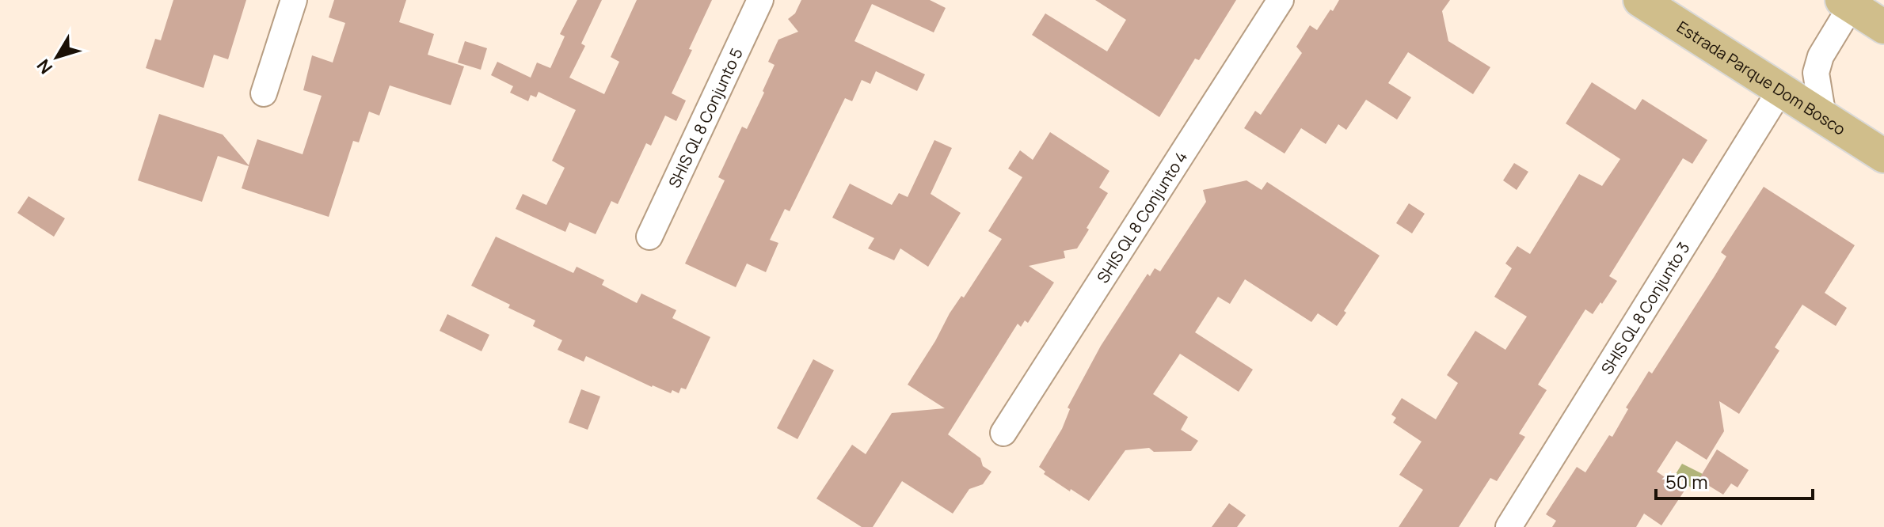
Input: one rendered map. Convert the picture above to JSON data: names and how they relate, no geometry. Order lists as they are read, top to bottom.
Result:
{
  "streets": {
    "main road": ["Estrada Parque Dom Bosco"],
    "street": ["SHIS QL 8 Conjunto 5", "SHIS QL 8 Conjunto 4", "SHIS QL 8 Conjunto 3"]
  },
  "crossings": [
    ["Estrada Parque Dom Bosco", "SHIS QL 8 Conjunto 3"]
  ],
  "scale_bar": "50 m",
  "north": "bottom left"
}
